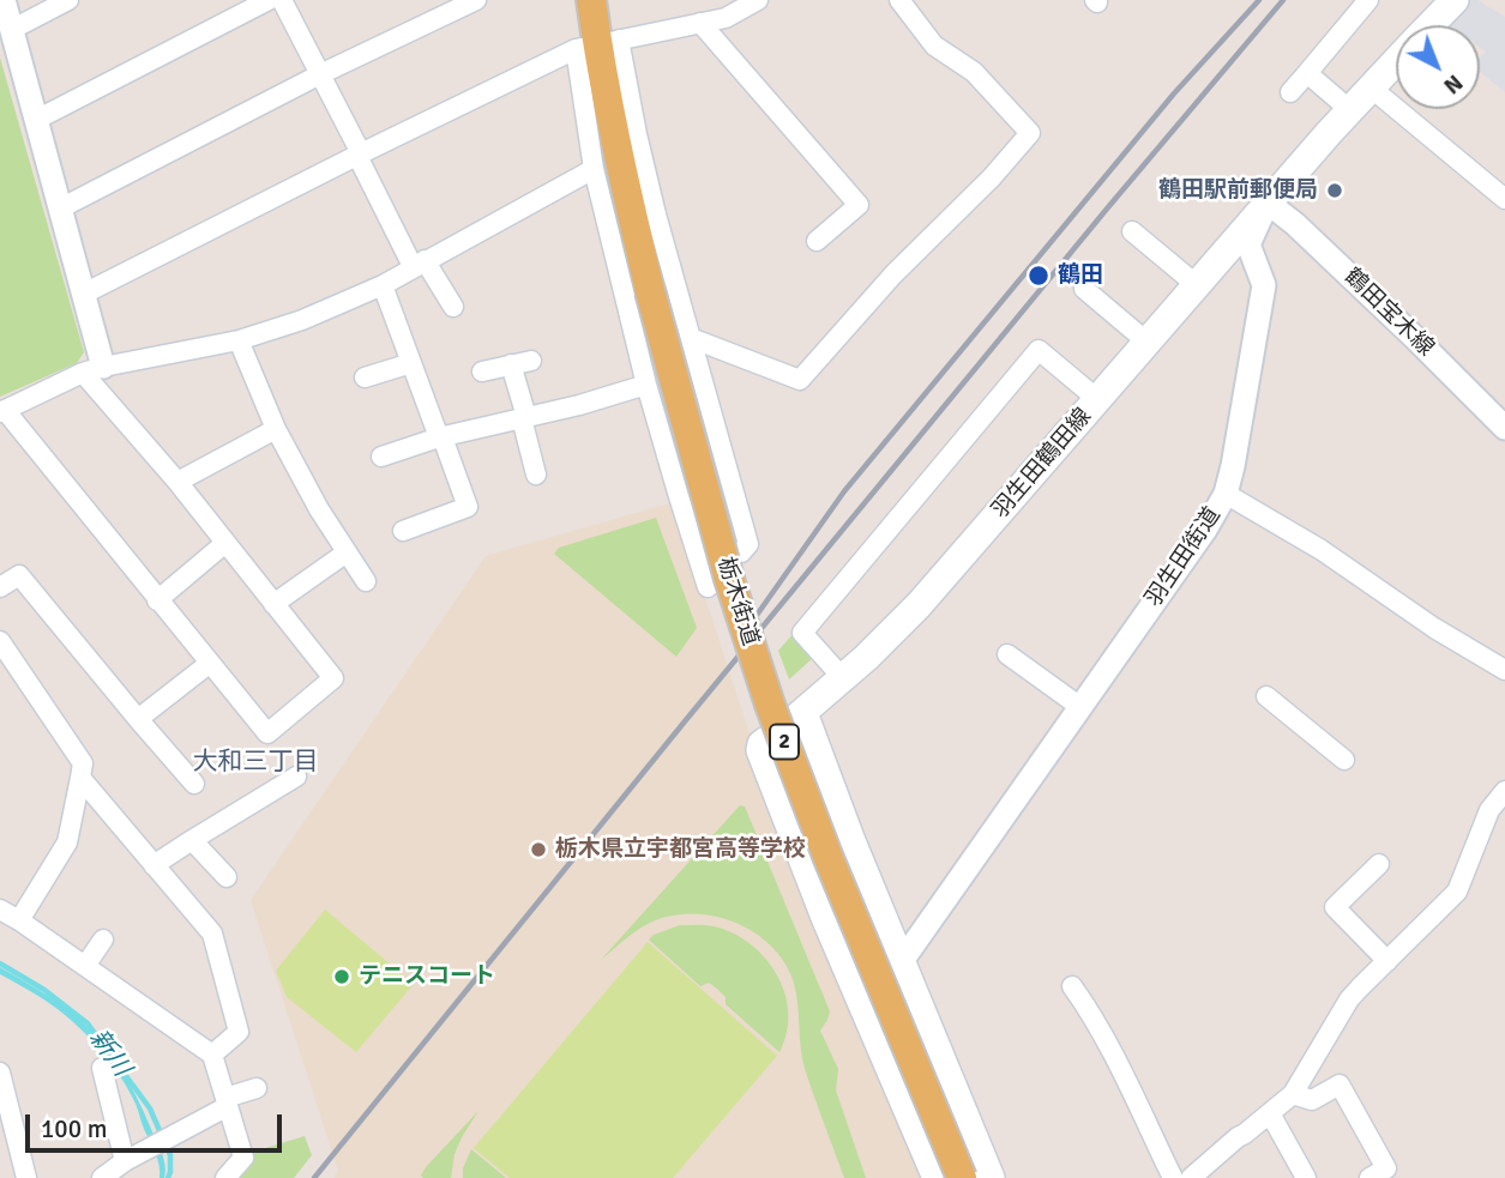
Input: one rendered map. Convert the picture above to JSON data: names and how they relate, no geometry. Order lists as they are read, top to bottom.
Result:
{
  "streets": {
    "main road": [
      "羽生田鶴田線",
      "羽生田街道",
      "栃木街道",
      "2"
    ],
    "street": ["鶴田宝木線"]
  },
  "crossings": [
    ["鶴田宝木線", "羽生田鶴田線"],
    ["鶴田宝木線", "羽生田街道"],
    ["羽生田鶴田線", "羽生田街道"]
  ],
  "districts": ["大和三丁目"],
  "water": ["新川"],
  "places": [
    "鶴田駅前郵便局",
    "鶴田",
    "栃木県立宇都宮高等学校",
    "テニスコート"
  ],
  "scale_bar": "100 m",
  "north": "bottom right"
}
